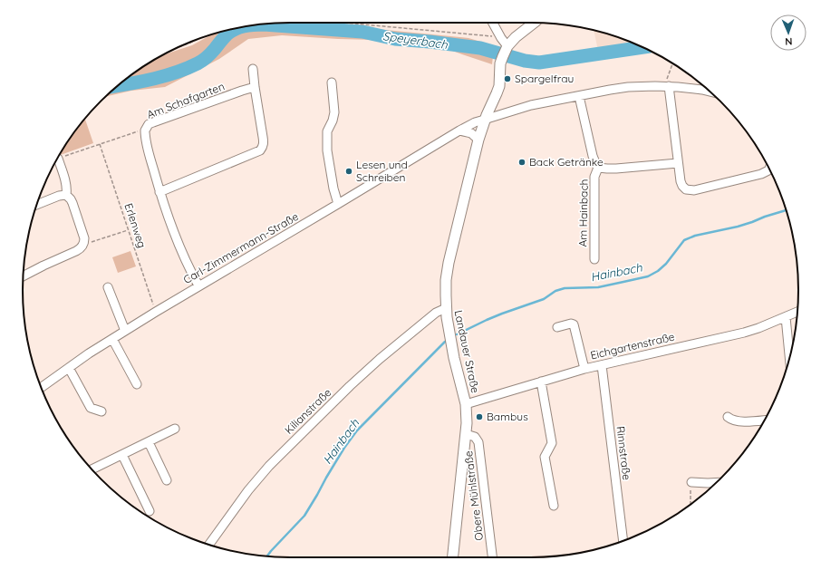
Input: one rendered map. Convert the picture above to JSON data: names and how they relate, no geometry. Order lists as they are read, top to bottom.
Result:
{
  "streets": {
    "main road": ["Landauer Straße"],
    "street": [
      "Am Schafgarten",
      "Am Hainbach",
      "Carl-Zimmermann-Straße",
      "Eichgartenstraße",
      "Kilianstraße",
      "Rinnstraße",
      "Obere Mühlstraße"
    ],
    "path": ["Erlenweg"]
  },
  "crossings": [
    ["Am Schafgarten", "Carl-Zimmermann-Straße"],
    ["Am Hainbach", "Carl-Zimmermann-Straße"],
    ["Erlenweg", "Carl-Zimmermann-Straße"],
    ["Carl-Zimmermann-Straße", "Landauer Straße"],
    ["Eichgartenstraße", "Landauer Straße"],
    ["Eichgartenstraße", "Rinnstraße"],
    ["Landauer Straße", "Kilianstraße"],
    ["Landauer Straße", "Obere Mühlstraße"]
  ],
  "water": ["Speyerbach", "Hainbach"],
  "places": [
    "Spargelfrau",
    "Back Getränke",
    "Lesen und Schreiben",
    "Bambus"
  ],
  "north": "bottom"
}
